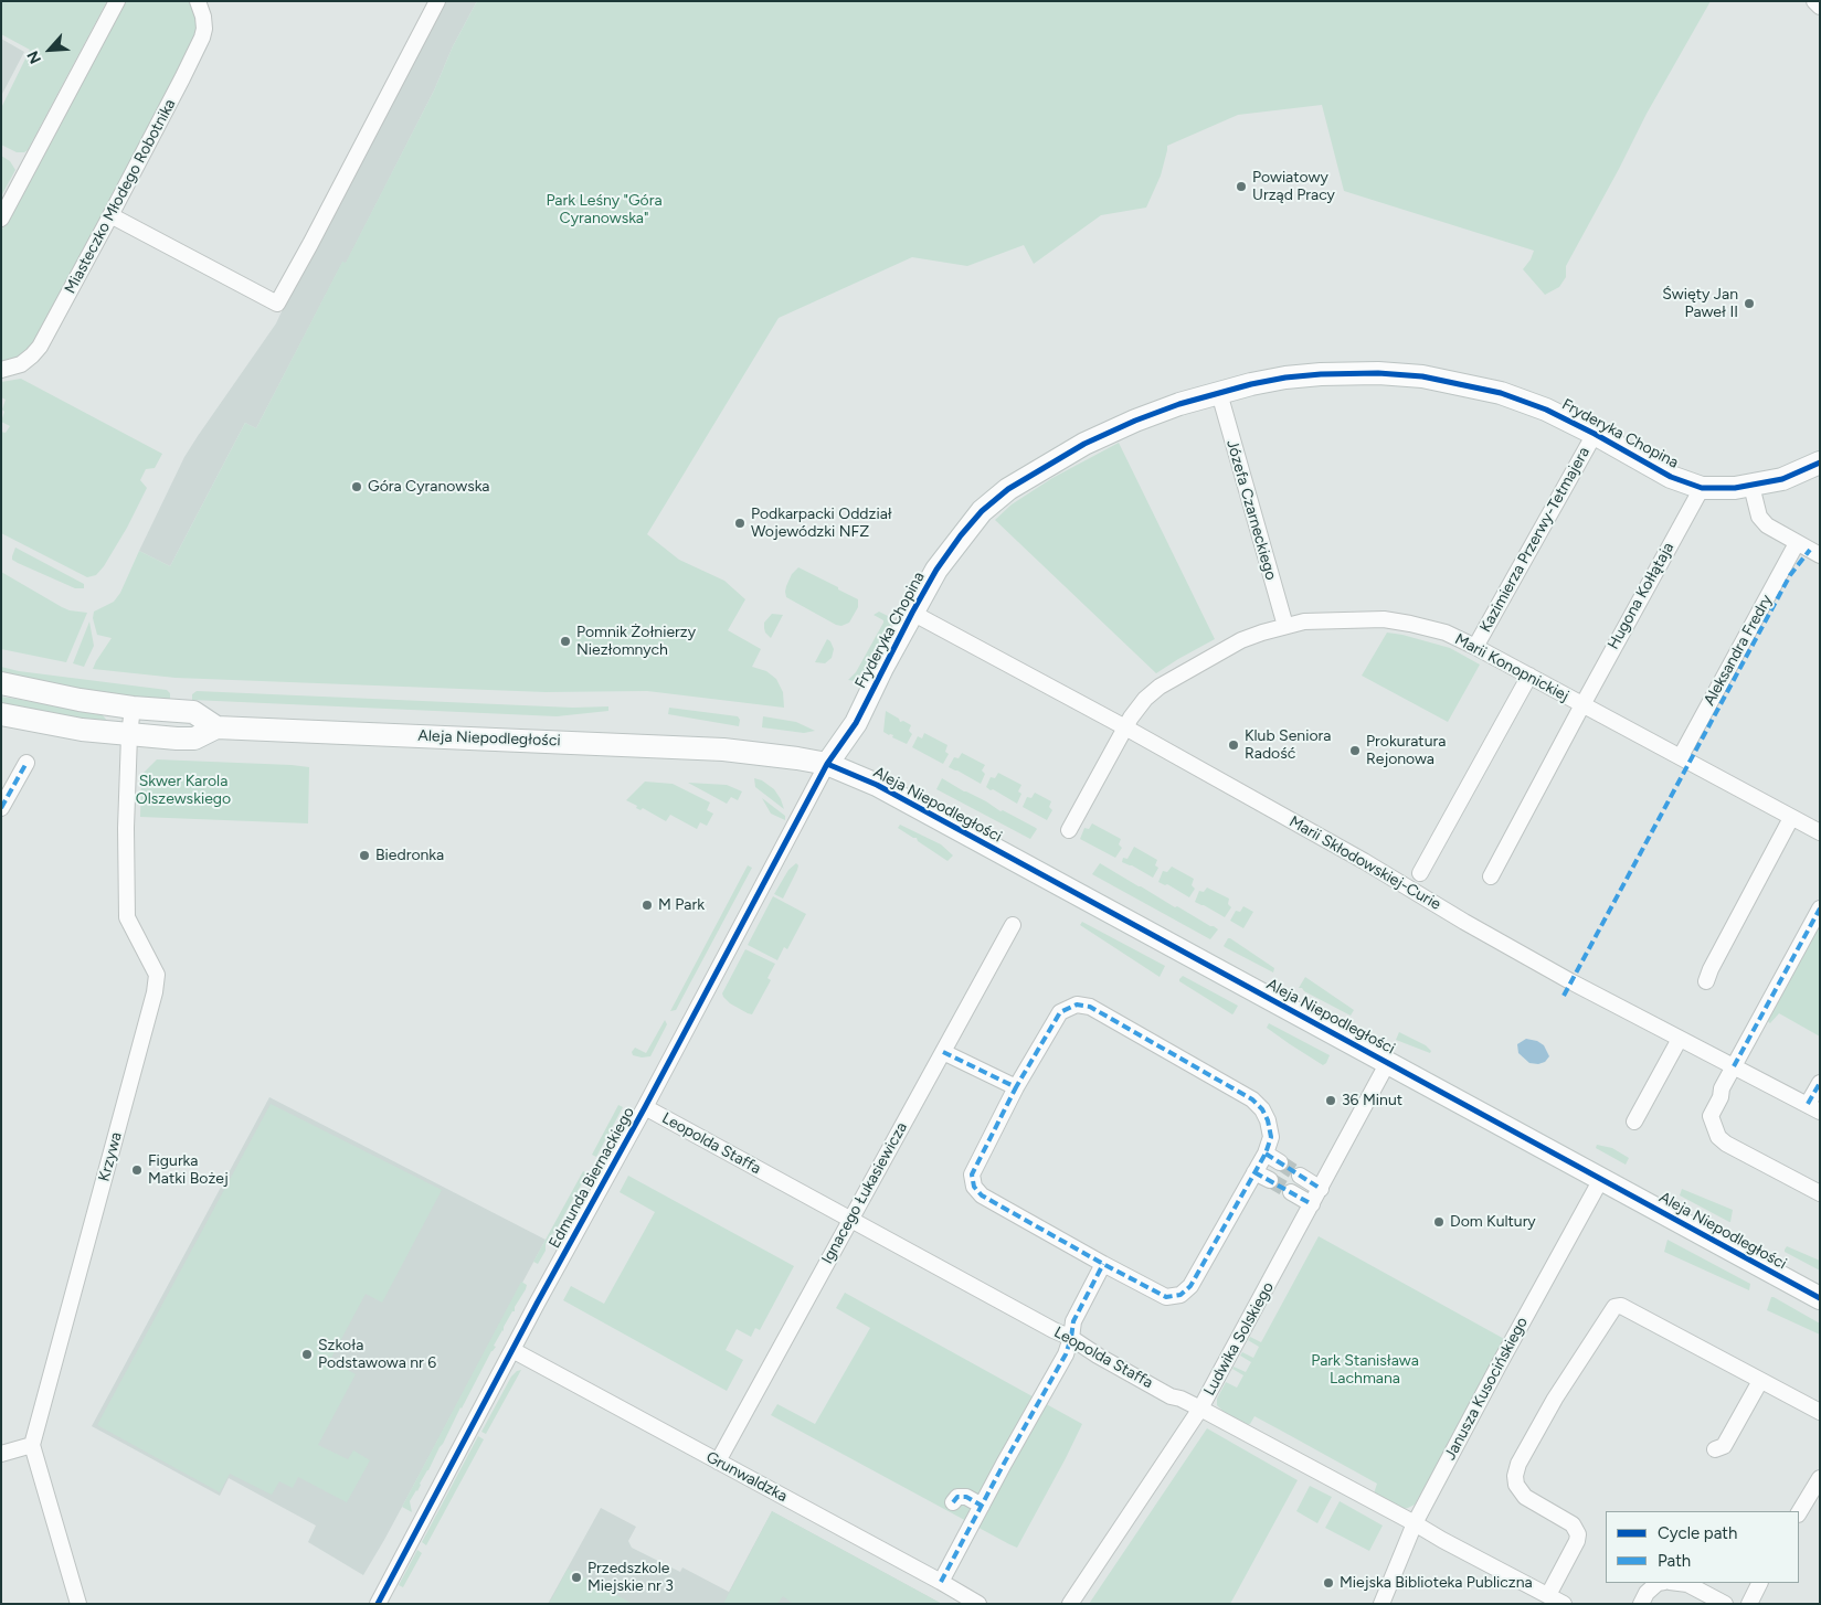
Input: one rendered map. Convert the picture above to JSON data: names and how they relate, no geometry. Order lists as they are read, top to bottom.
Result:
{
  "streets": {
    "street": [
      "Miasteczko Młodego Robotnika",
      "Fryderyka Chopina",
      "Józefa Czarneckiego",
      "Kazimierza Przerwy-Tetmajera",
      "Hugona Kołłątaja",
      "Aleksandra Fredry",
      "Marii Konopnickiej",
      "Aleja Niepodległości",
      "Marii Skłodowskiej-Curie",
      "Leopolda Staffa",
      "Krzywa",
      "Edmunda Biernackiego",
      "Ignacego Łukasiewicza",
      "Ludwika Solskiego",
      "Janusza Kusocińskiego",
      "Grunwaldzka"
    ]
  },
  "crossings": [
    ["Fryderyka Chopina", "Józefa Czarneckiego"],
    ["Fryderyka Chopina", "Kazimierza Przerwy-Tetmajera"],
    ["Fryderyka Chopina", "Hugona Kołłątaja"],
    ["Fryderyka Chopina", "Aleja Niepodległości"],
    ["Fryderyka Chopina", "Marii Skłodowskiej-Curie"],
    ["Fryderyka Chopina", "Edmunda Biernackiego"],
    ["Józefa Czarneckiego", "Marii Konopnickiej"],
    ["Kazimierza Przerwy-Tetmajera", "Marii Konopnickiej"],
    ["Hugona Kołłątaja", "Marii Konopnickiej"],
    ["Aleksandra Fredry", "Marii Konopnickiej"],
    ["Marii Konopnickiej", "Marii Skłodowskiej-Curie"],
    ["Aleja Niepodległości", "Krzywa"],
    ["Aleja Niepodległości", "Edmunda Biernackiego"],
    ["Aleja Niepodległości", "Ludwika Solskiego"],
    ["Aleja Niepodległości", "Janusza Kusocińskiego"],
    ["Leopolda Staffa", "Edmunda Biernackiego"],
    ["Leopolda Staffa", "Ignacego Łukasiewicza"],
    ["Leopolda Staffa", "Ludwika Solskiego"],
    ["Leopolda Staffa", "Janusza Kusocińskiego"],
    ["Edmunda Biernackiego", "Grunwaldzka"],
    ["Ignacego Łukasiewicza", "Grunwaldzka"]
  ],
  "parks": ["Park Leśny \"Góra Cyranowska\"", "Skwer Karola Olszewskiego", "Park Stanisława Lachmana"],
  "places": [
    "Powiatowy Urząd Pracy",
    "Święty Jan Paweł II",
    "Góra Cyranowska",
    "Podkarpacki Oddział Wojewódzki NFZ",
    "Pomnik Żołnierzy Niezłomnych",
    "Klub Seniora Radość",
    "Prokuratura Rejonowa",
    "Biedronka",
    "M Park",
    "36 Minut",
    "Figurka Matki Bożej",
    "Dom Kultury",
    "Szkoła Podstawowa nr 6",
    "Przedszkole Miejskie nr 3",
    "Miejska Biblioteka Publiczna"
  ],
  "legend": ["Cycle path", "Path"],
  "north": "bottom left"
}
